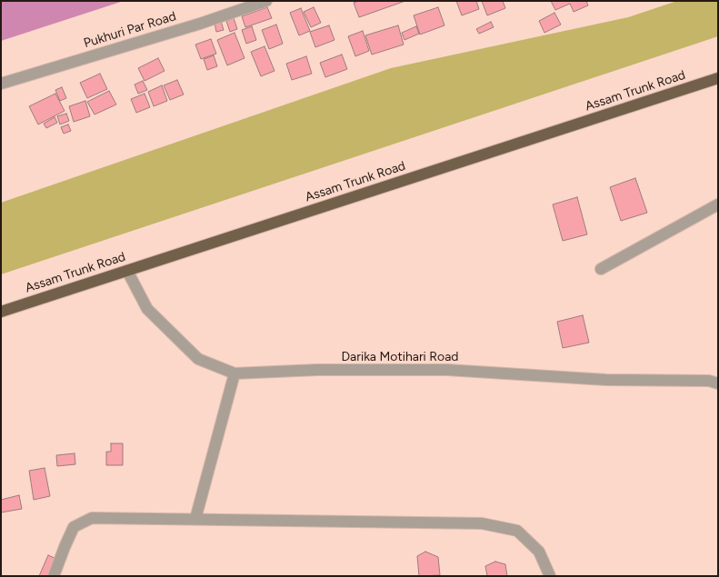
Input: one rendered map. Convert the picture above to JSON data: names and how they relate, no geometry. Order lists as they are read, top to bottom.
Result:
{
  "streets": {
    "highway": ["Assam Trunk Road"],
    "street": ["Pukhuri Par Road", "Darika Motihari Road"]
  },
  "crossings": [
    ["Assam Trunk Road", "Darika Motihari Road"]
  ]
}
